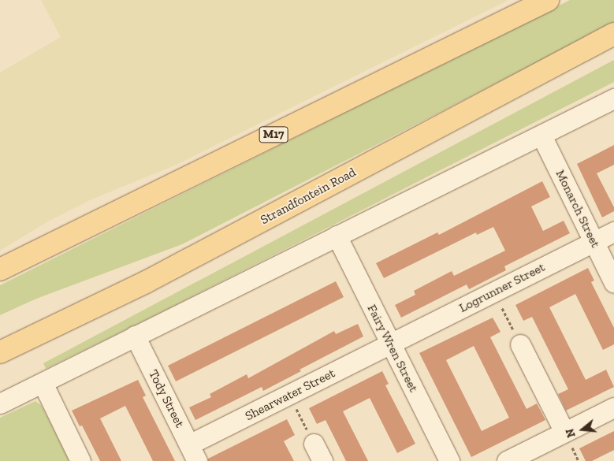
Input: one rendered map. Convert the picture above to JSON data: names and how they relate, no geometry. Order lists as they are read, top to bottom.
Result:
{
  "streets": {
    "main road": ["M17", "Strandfontein Road"],
    "street": [
      "Monarch Street",
      "Logrunner Street",
      "Fairy Wren Street",
      "Shearwater Street",
      "Tody Street"
    ]
  },
  "crossings": [
    ["Monarch Street", "Logrunner Street"],
    ["Logrunner Street", "Fairy Wren Street"],
    ["Logrunner Street", "Shearwater Street"],
    ["Fairy Wren Street", "Shearwater Street"],
    ["Shearwater Street", "Tody Street"]
  ],
  "north": "left"
}
